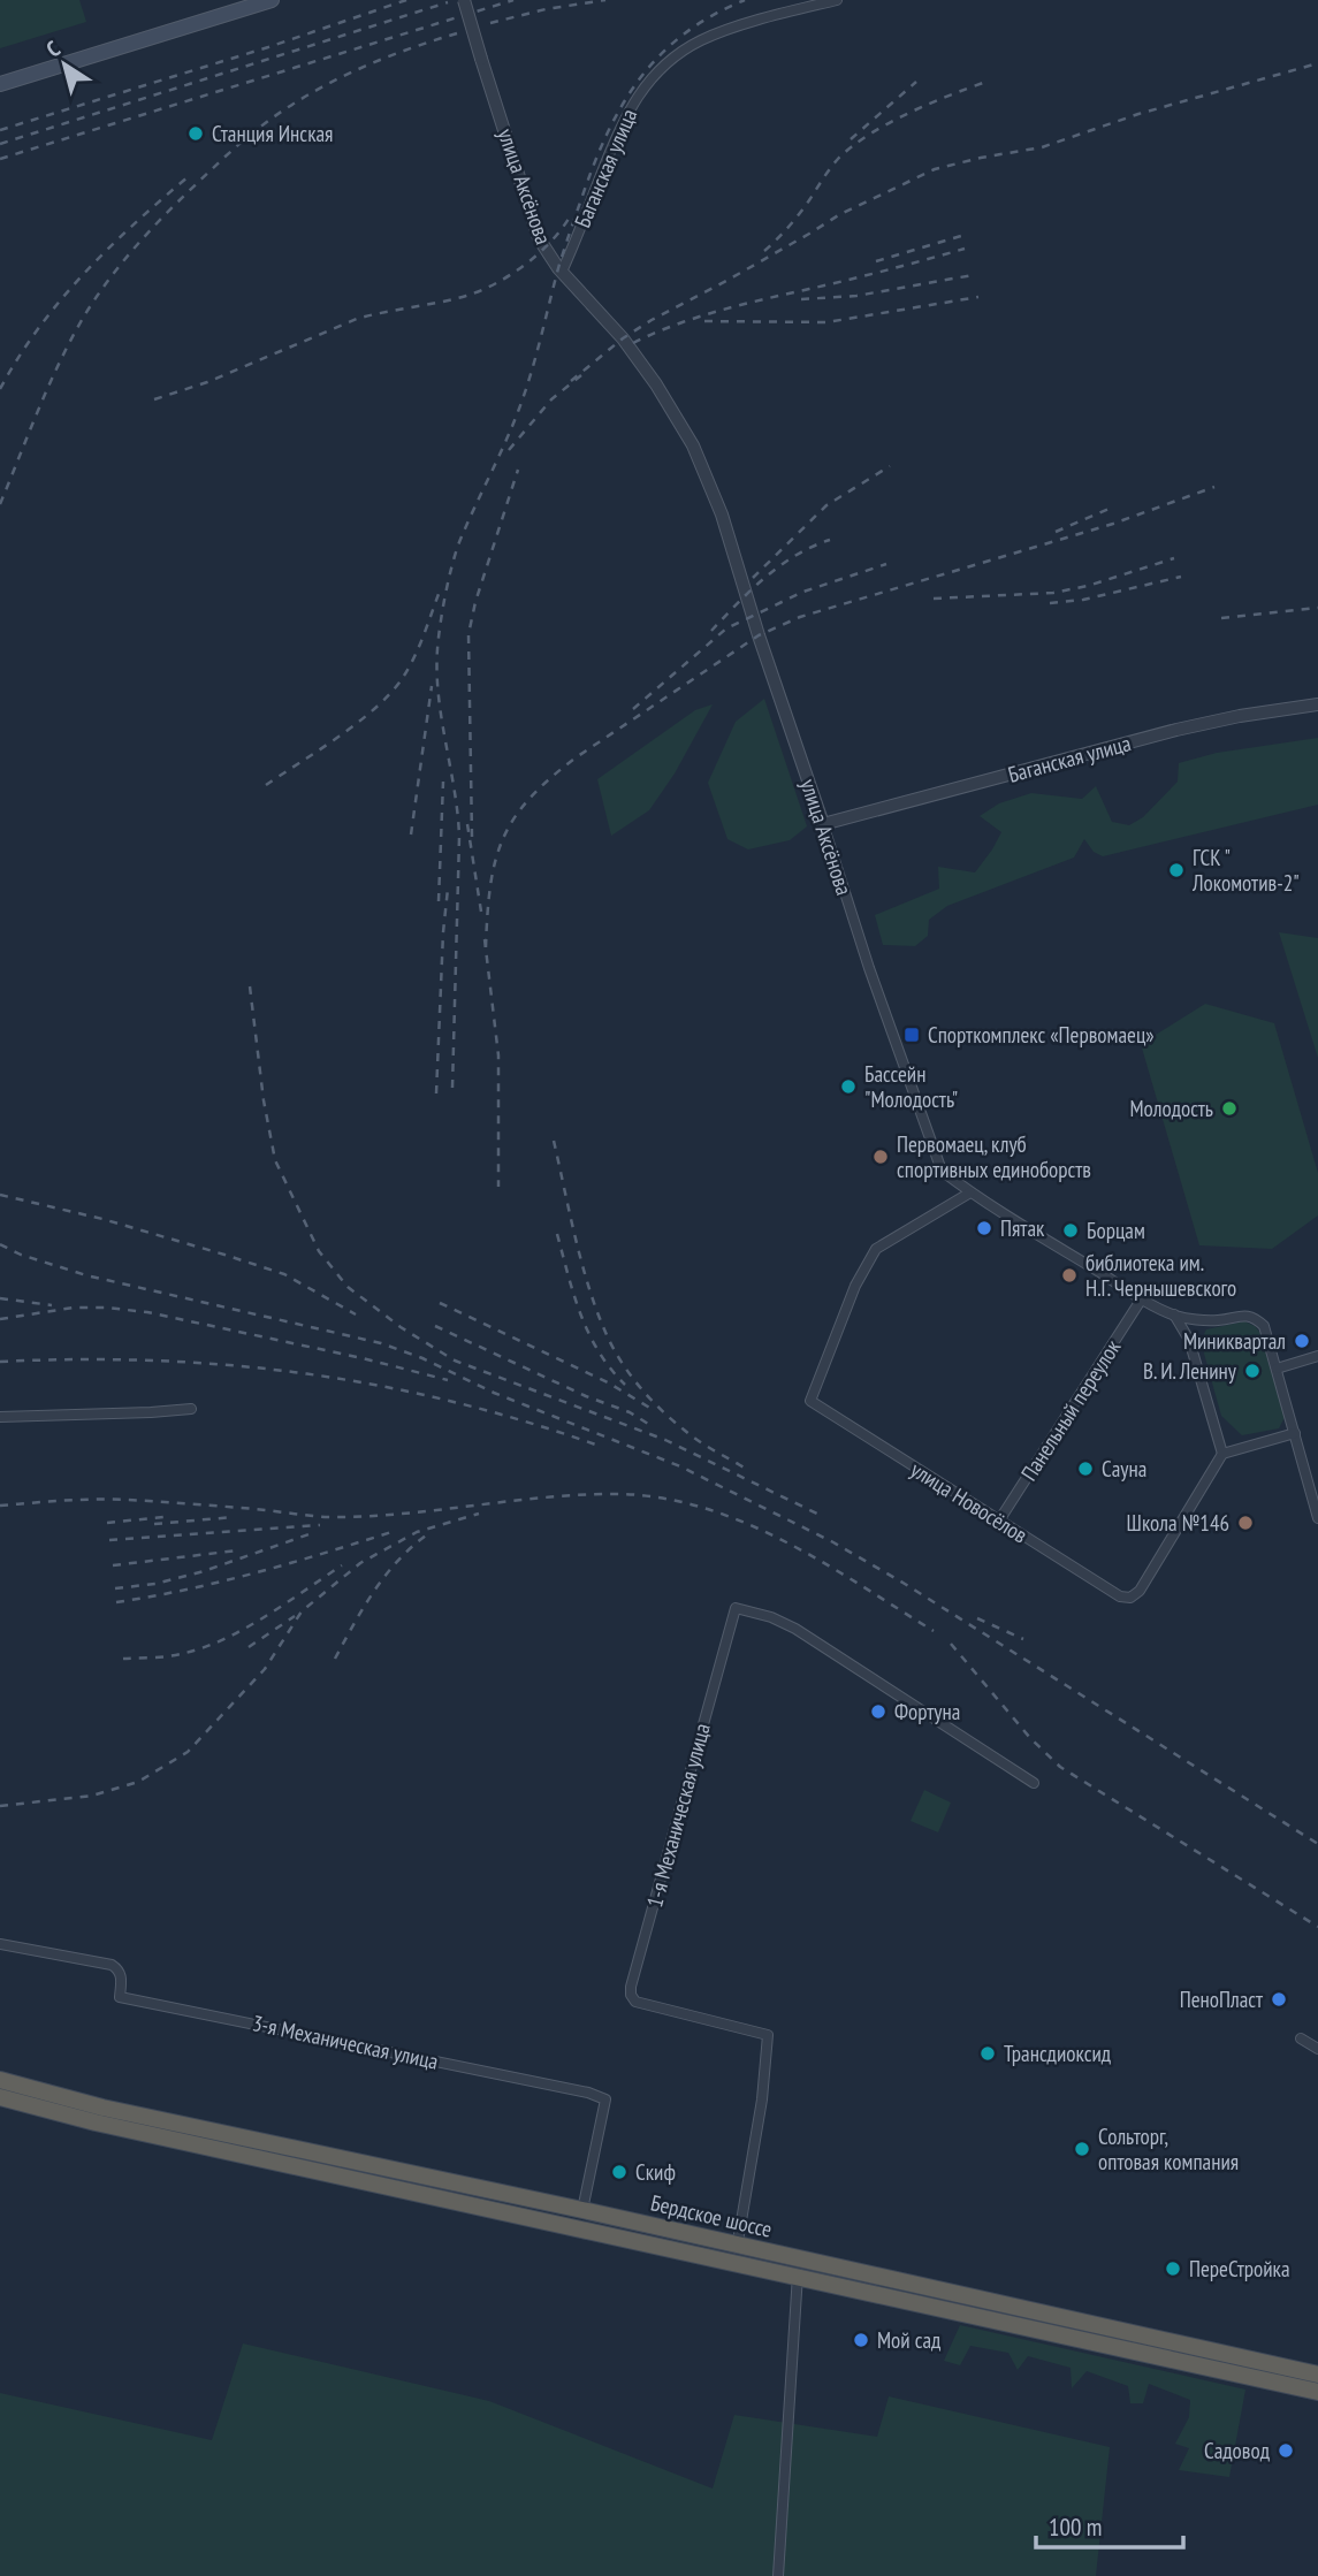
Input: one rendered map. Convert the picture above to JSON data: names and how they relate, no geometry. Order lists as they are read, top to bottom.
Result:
{
  "streets": {
    "highway": ["Бердское шоссе"],
    "street": [
      "Баганская улица",
      "улица Аксёнова",
      "Панельный переулок",
      "улица Новосёлов",
      "1-я Механическая улица",
      "3-я Механическая улица"
    ]
  },
  "crossings": [
    ["Баганская улица", "улица Аксёнова"],
    ["улица Аксёнова", "Панельный переулок"],
    ["улица Аксёнова", "улица Новосёлов"],
    ["Панельный переулок", "улица Новосёлов"],
    ["1-я Механическая улица", "Бердское шоссе"],
    ["3-я Механическая улица", "Бердское шоссе"]
  ],
  "places": {
    "other": [
      "Станция Инская",
      "ГСК \" Локомотив-2\"",
      "Бассейн \"Молодость\"",
      "Молодость",
      "Первомаец, клуб спортивных единоборств",
      "Пятак",
      "Борцам",
      "библиотека им. Н.Г. Чернышевского",
      "Миниквартал",
      "В. И. Ленину",
      "Сауна",
      "Школа №146",
      "Фортуна",
      "ПеноПласт",
      "Трансдиоксид",
      "Сольторг, оптовая компания",
      "Скиф",
      "ПереСтройка",
      "Мой сад",
      "Садовод"
    ],
    "transit": ["Спорткомплекс «Первомаец»"]
  },
  "scale_bar": "100 m",
  "north": "top left"
}
